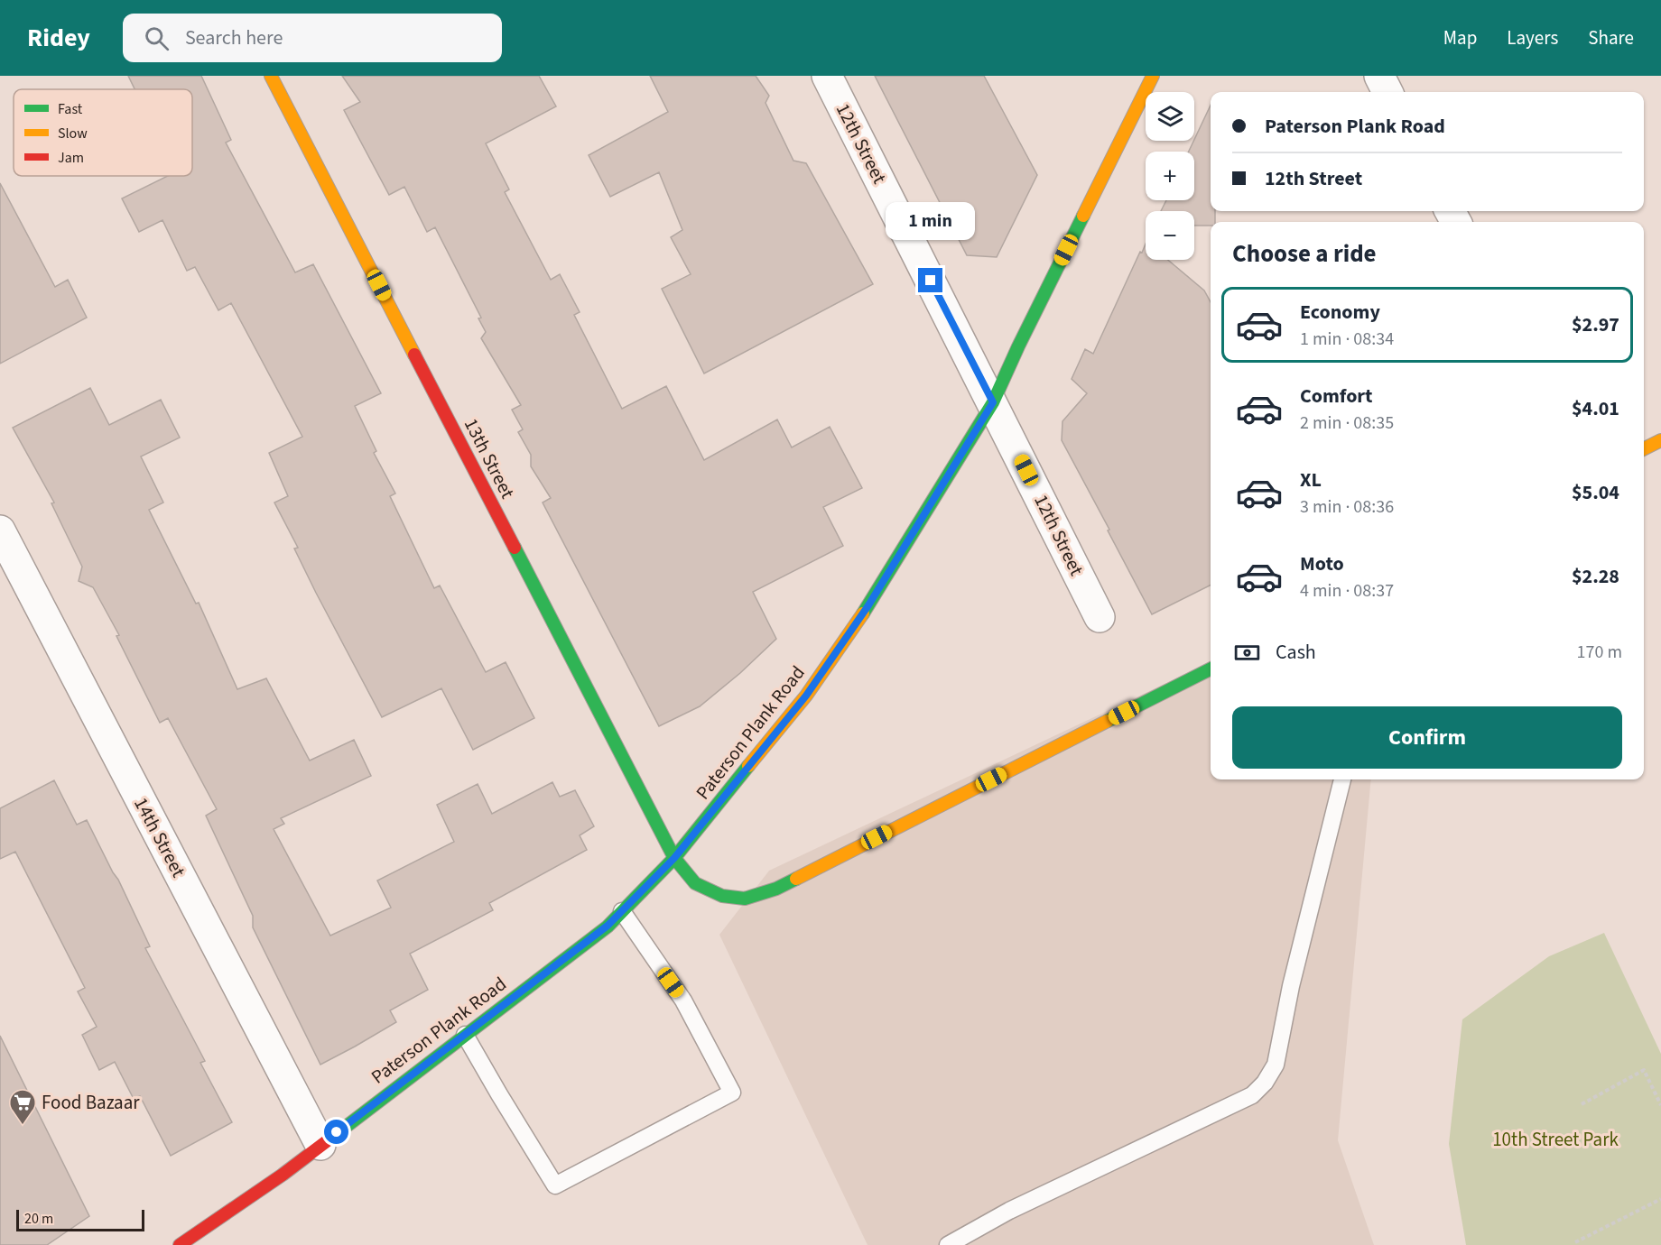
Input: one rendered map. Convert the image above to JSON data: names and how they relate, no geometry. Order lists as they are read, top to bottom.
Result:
{
  "streets": {
    "main road": ["13th Street", "Paterson Plank Road"],
    "street": ["12th Street", "14th Street"]
  },
  "crossings": [
    ["12th Street", "Paterson Plank Road"],
    ["13th Street", "Paterson Plank Road"],
    ["Paterson Plank Road", "14th Street"]
  ],
  "parks": ["10th Street Park"],
  "places": {
    "supermarket": ["Food Bazaar"]
  },
  "legend": ["Fast", "Slow", "Jam"],
  "scale_bar": "20 m",
  "page": {
    "header": "Ridey",
    "search": "Search here",
    "nav": ["Map", "Layers", "Share"],
    "map_buttons": ["+", "−"],
    "banner": ["Paterson Plank Road", "12th Street"],
    "bubble": "1 min",
    "heading": "Choose a ride",
    "list": [
      {
        "name": "Economy",
        "note": "1 min · 08:34",
        "value": "$2.97"
      },
      {
        "name": "Comfort",
        "note": "2 min · 08:35",
        "value": "$4.01"
      },
      {
        "name": "XL",
        "note": "3 min · 08:36",
        "value": "$5.04"
      },
      {
        "name": "Moto",
        "note": "4 min · 08:37",
        "value": "$2.28"
      }
    ],
    "pay": ["Cash", "170 m"],
    "buttons": "Confirm",
    "scale": "20 m"
  }
}
